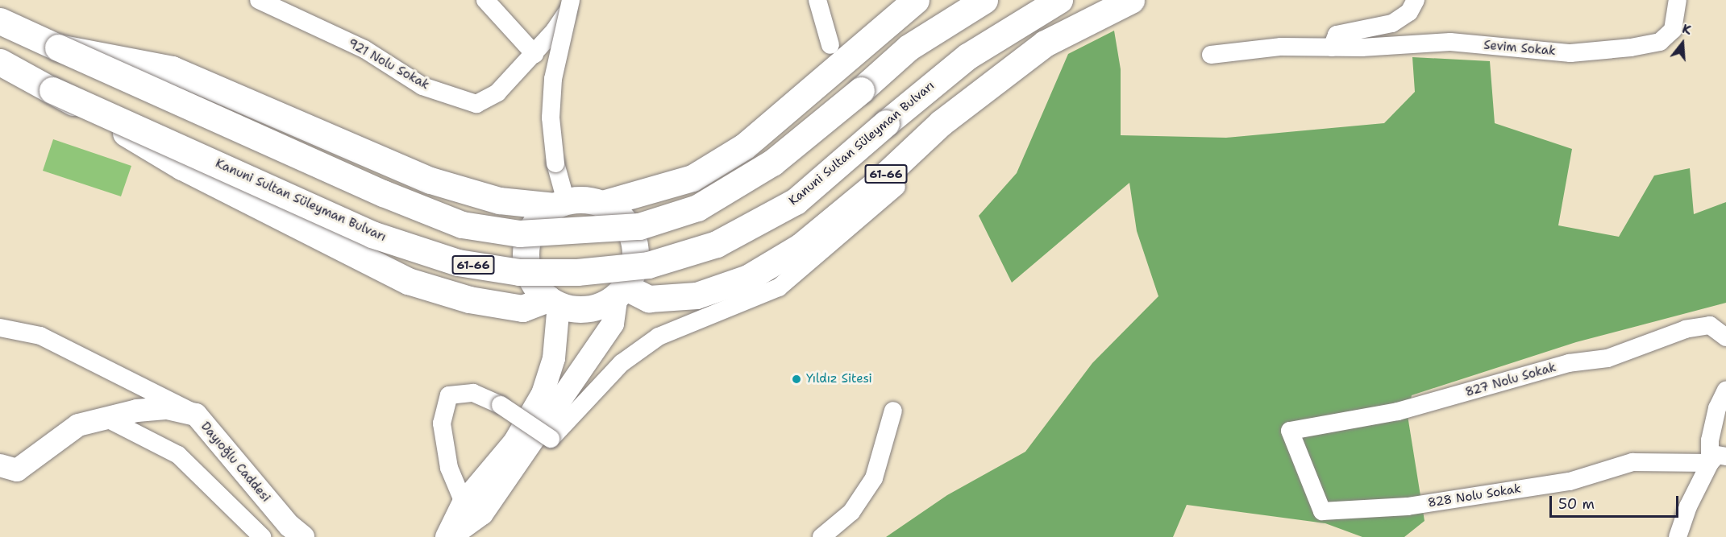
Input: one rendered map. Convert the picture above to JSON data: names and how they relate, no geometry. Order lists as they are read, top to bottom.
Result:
{
  "streets": {
    "main road": ["Kanuni Sultan Süleyman Bulvarı", "61-66"],
    "street": [
      "Sevim Sokak",
      "921 Nolu Sokak",
      "827 Nolu Sokak",
      "Dayıoğlu Caddesi",
      "828 Nolu Sokak"
    ]
  },
  "crossings": [
    ["Kanuni Sultan Süleyman Bulvarı", "61-66"],
    ["827 Nolu Sokak", "828 Nolu Sokak"]
  ],
  "places": ["Yıldız Sitesi"],
  "scale_bar": "50 m",
  "north": "top"
}
